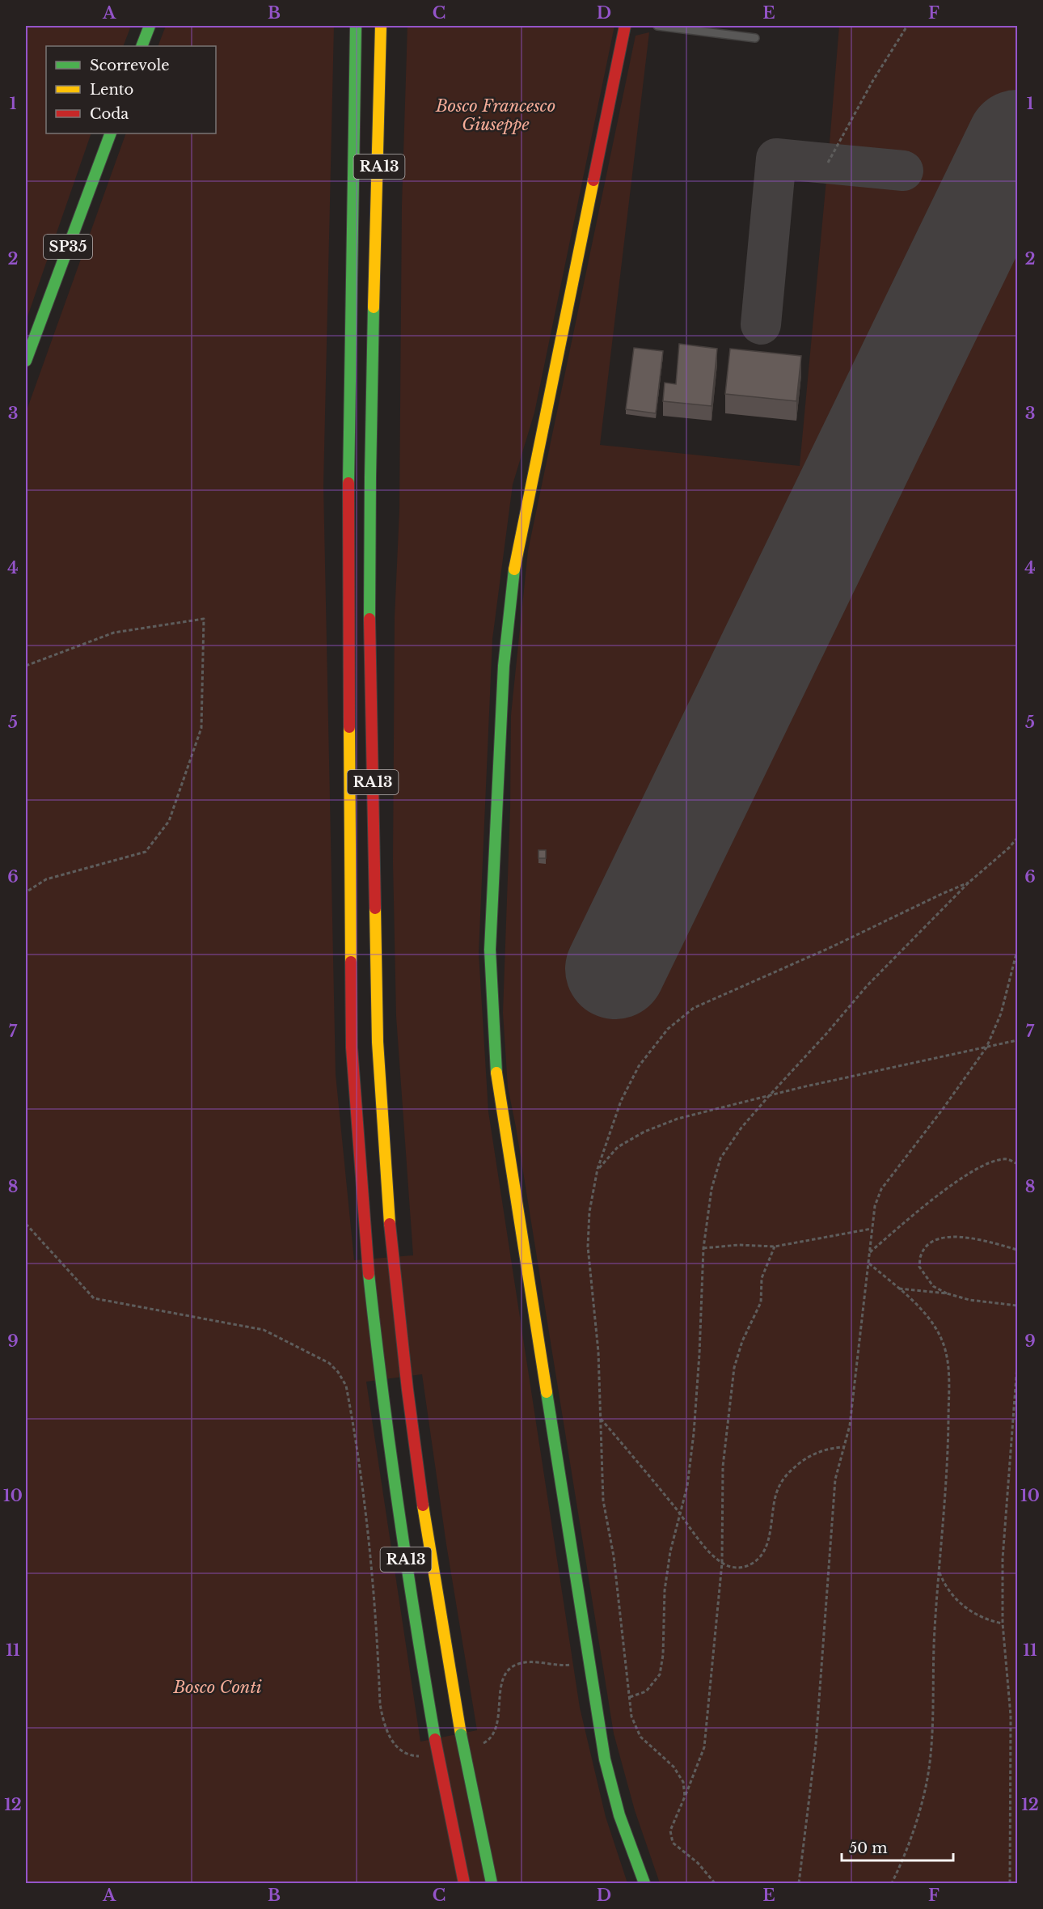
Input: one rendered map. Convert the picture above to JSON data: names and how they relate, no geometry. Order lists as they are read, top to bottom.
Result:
{
  "streets": {
    "main road": ["RA13", "SP35"]
  },
  "parks": ["Bosco Francesco Giuseppe", "Bosco Conti"],
  "legend": ["Scorrevole", "Lento", "Coda"],
  "scale_bar": "50 m",
  "grid": {
    "columns": [
      "A",
      "B",
      "C",
      "D",
      "E",
      "F"
    ],
    "rows": [
      "1",
      "2",
      "3",
      "4",
      "5",
      "6",
      "7",
      "8",
      "9",
      "10",
      "11",
      "12"
    ]
  }
}
